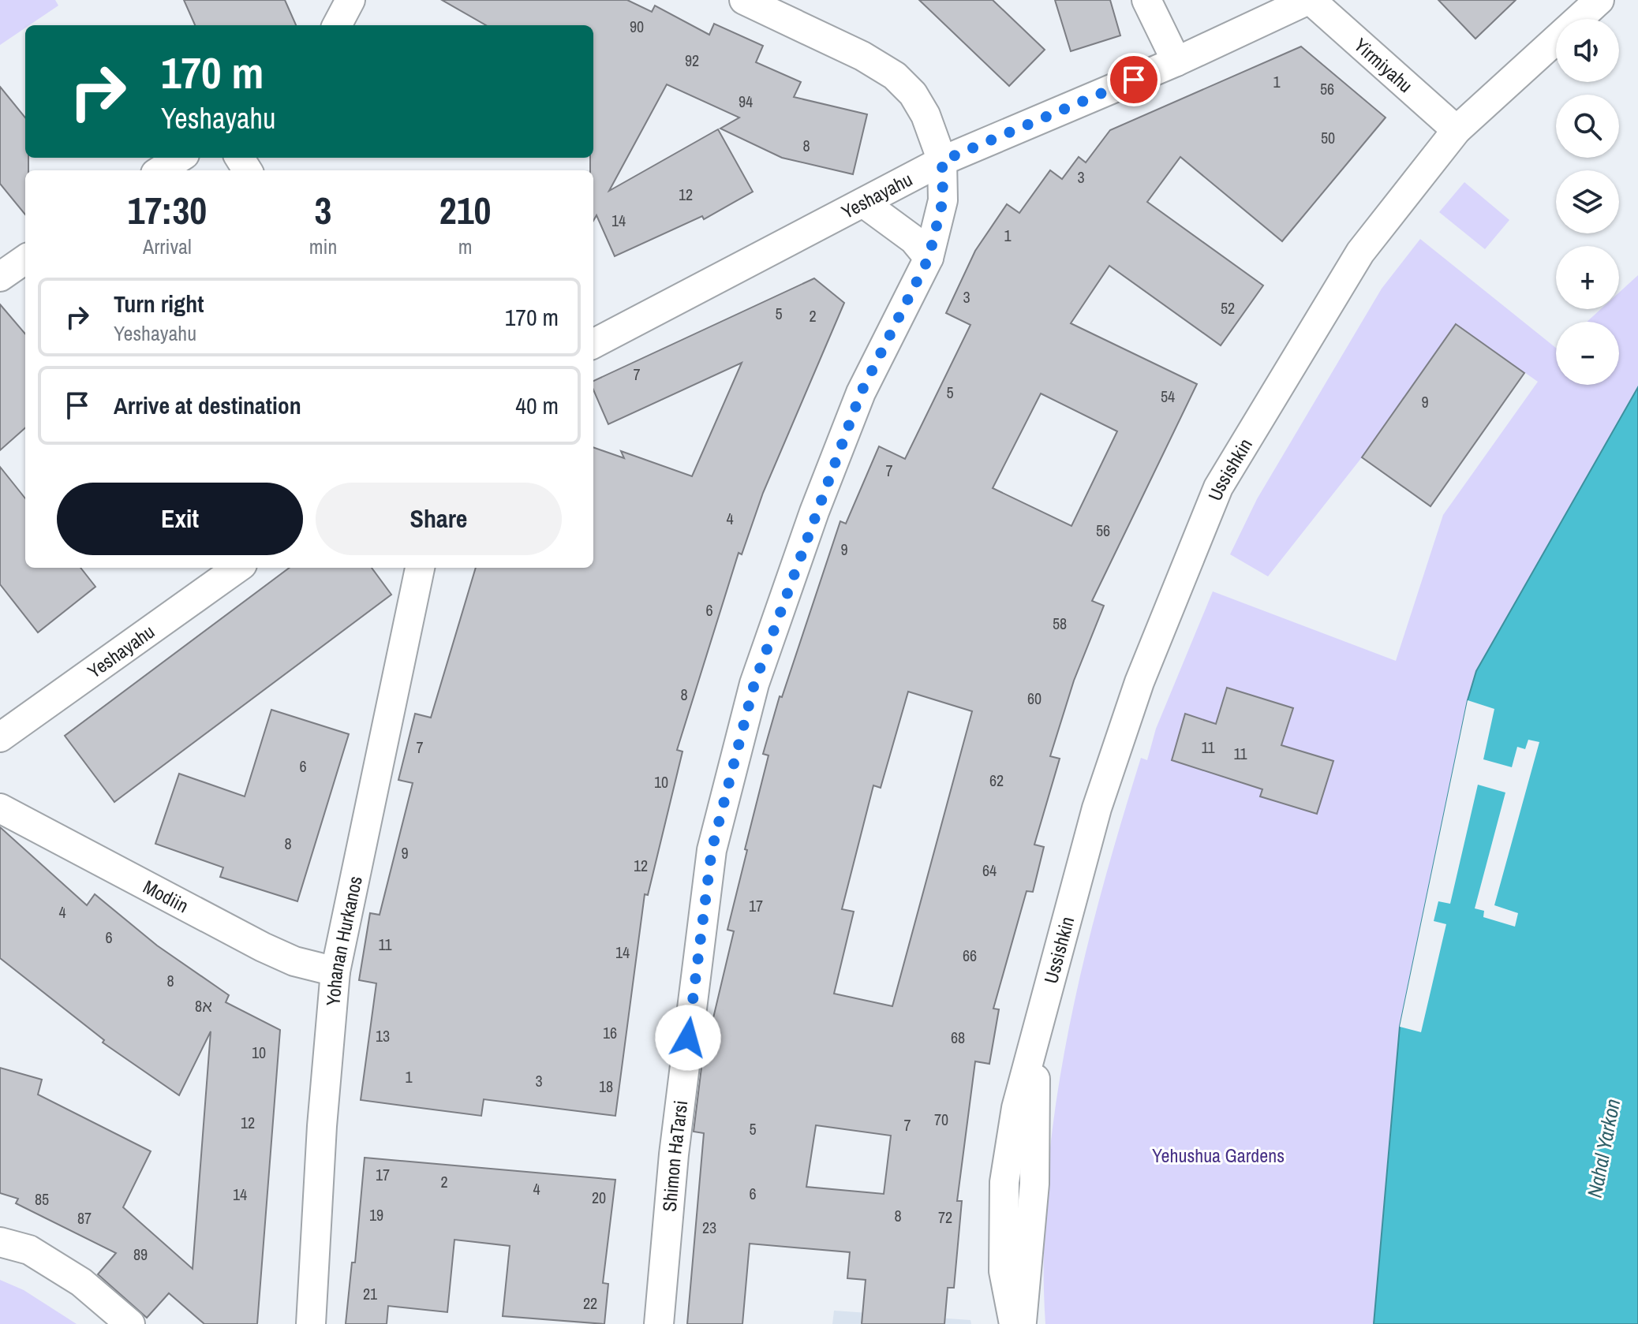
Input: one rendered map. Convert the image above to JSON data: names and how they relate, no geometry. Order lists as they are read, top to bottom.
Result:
{
  "streets": {
    "street": [
      "Yirmiyahu",
      "Yeshayahu",
      "Ussishkin",
      "Modiin",
      "Yohanan Hurkanos",
      "Shimon HaTarsi"
    ]
  },
  "crossings": [
    ["Yirmiyahu", "Yeshayahu"],
    ["Yirmiyahu", "Ussishkin"],
    ["Yeshayahu", "Shimon HaTarsi"],
    ["Modiin", "Yohanan Hurkanos"]
  ],
  "water": ["Nahal Yarkon"],
  "parks": ["Yehushua Gardens"],
  "house_numbers": [
    "90",
    "92",
    "1",
    "56",
    "94",
    "50",
    "8",
    "3",
    "12",
    "14",
    "1",
    "3",
    "52",
    "5",
    "2",
    "7",
    "5",
    "54",
    "9",
    "7",
    "4",
    "56",
    "9",
    "6",
    "58",
    "8",
    "60",
    "7",
    "11",
    "11",
    "6",
    "62",
    "10",
    "8",
    "9",
    "12",
    "64",
    "17",
    "4",
    "6",
    "11",
    "14",
    "66",
    "8",
    "8א",
    "16",
    "13",
    "68",
    "10",
    "1",
    "3",
    "18",
    "70",
    "12",
    "7",
    "5",
    "17",
    "2",
    "4",
    "6",
    "14",
    "20",
    "85",
    "19",
    "8",
    "72",
    "87",
    "23",
    "89",
    "21",
    "22"
  ],
  "page": {
    "map_buttons": ["+", "−"],
    "turn": ["170 m", "Yeshayahu"],
    "eta": [
      "17:30",
      "Arrival",
      "3",
      "min",
      "210",
      "m"
    ],
    "list": [
      {
        "name": "Turn right",
        "note": "Yeshayahu",
        "value": "170 m"
      },
      {
        "name": "Arrive at destination",
        "value": "40 m"
      }
    ],
    "buttons": ["Exit", "Share"]
  }
}
